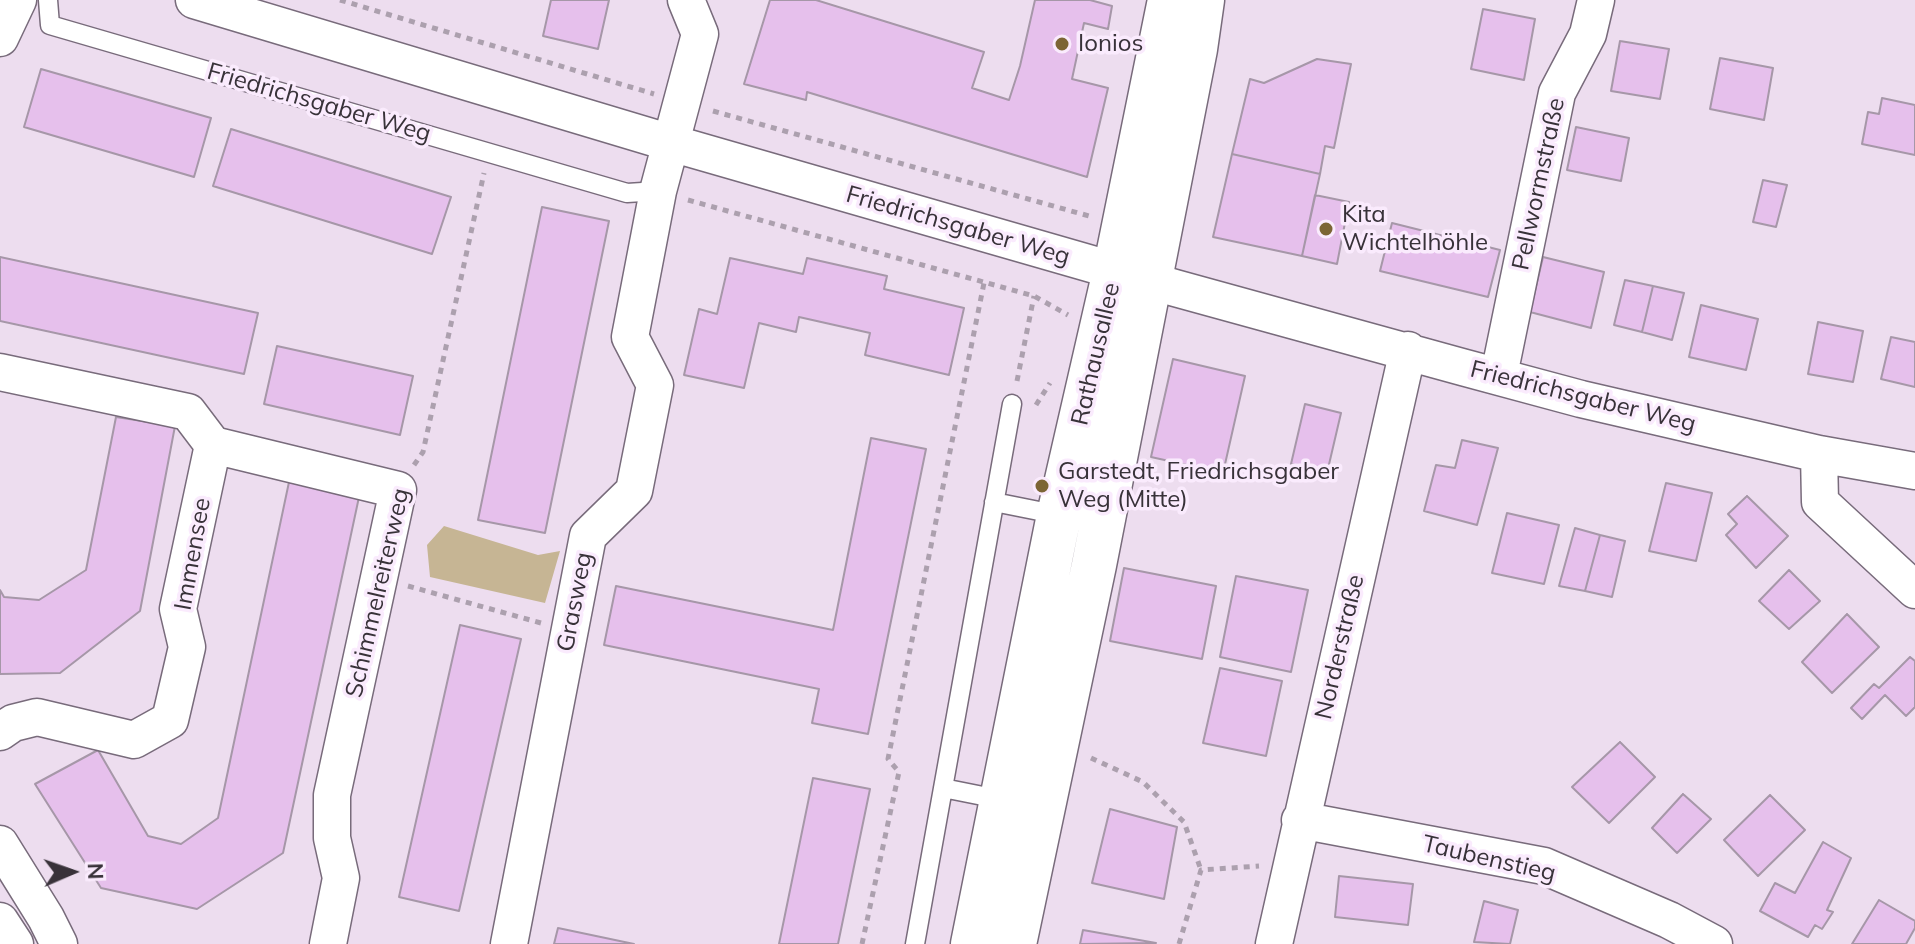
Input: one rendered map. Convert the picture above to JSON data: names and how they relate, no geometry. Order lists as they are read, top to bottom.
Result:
{
  "streets": {
    "main road": ["Rathausallee"],
    "street": [
      "Friedrichsgaber Weg",
      "Pellwormstraße",
      "Immensee",
      "Schimmelreiterweg",
      "Grasweg",
      "Norderstraße",
      "Taubenstieg"
    ]
  },
  "crossings": [
    ["Friedrichsgaber Weg", "Pellwormstraße"],
    ["Friedrichsgaber Weg", "Rathausallee"],
    ["Friedrichsgaber Weg", "Schimmelreiterweg"],
    ["Friedrichsgaber Weg", "Grasweg"],
    ["Friedrichsgaber Weg", "Norderstraße"],
    ["Norderstraße", "Taubenstieg"]
  ],
  "places": ["Ionios", "Kita Wichtelhöhle", "Garstedt, Friedrichsgaber Weg (Mitte)"],
  "north": "right"
}
